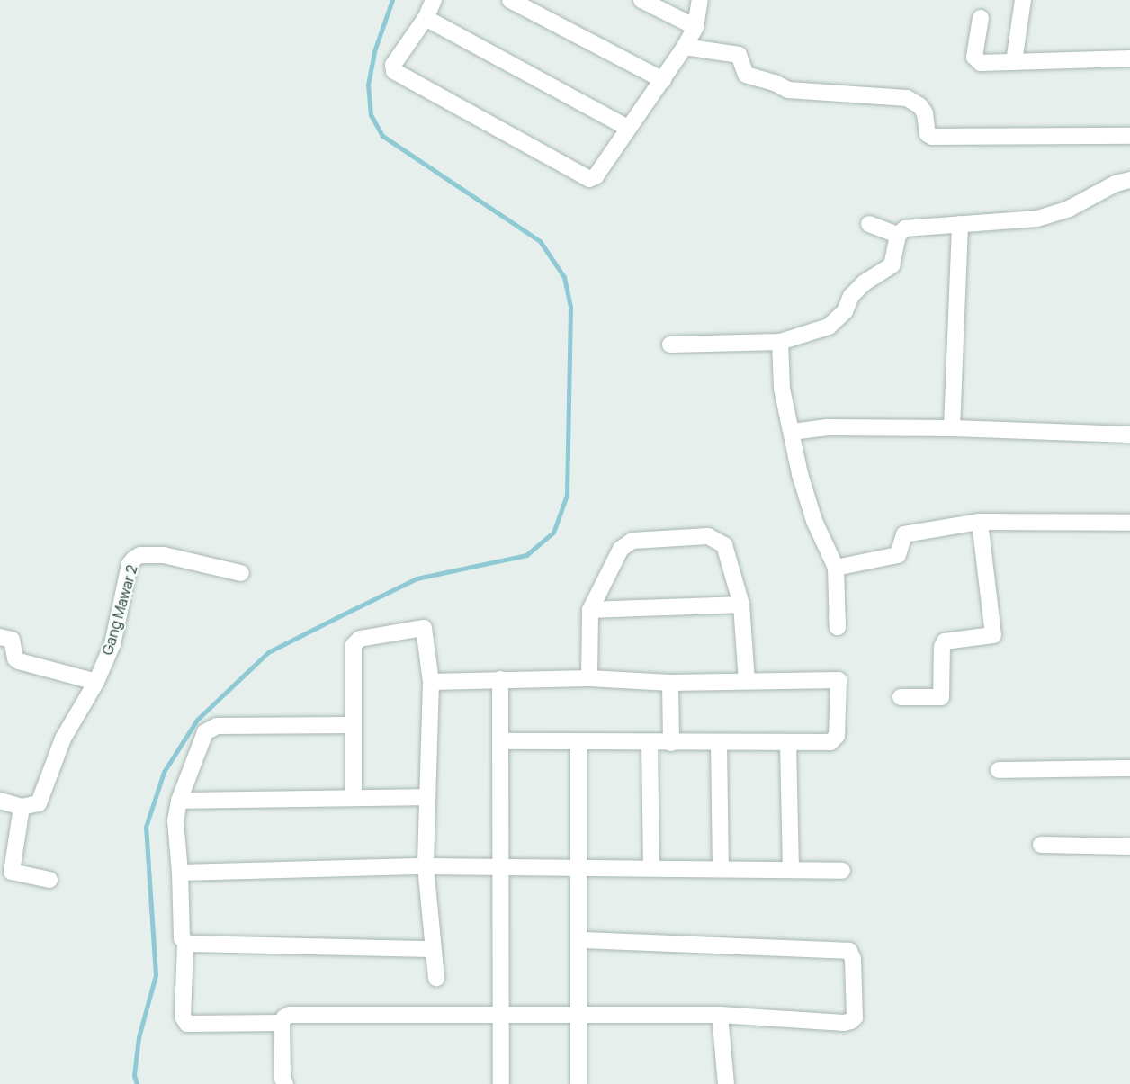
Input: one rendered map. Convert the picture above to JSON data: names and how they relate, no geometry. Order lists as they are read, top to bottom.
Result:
{
  "streets": {
    "street": ["Gang Mawar 2"]
  }
}
